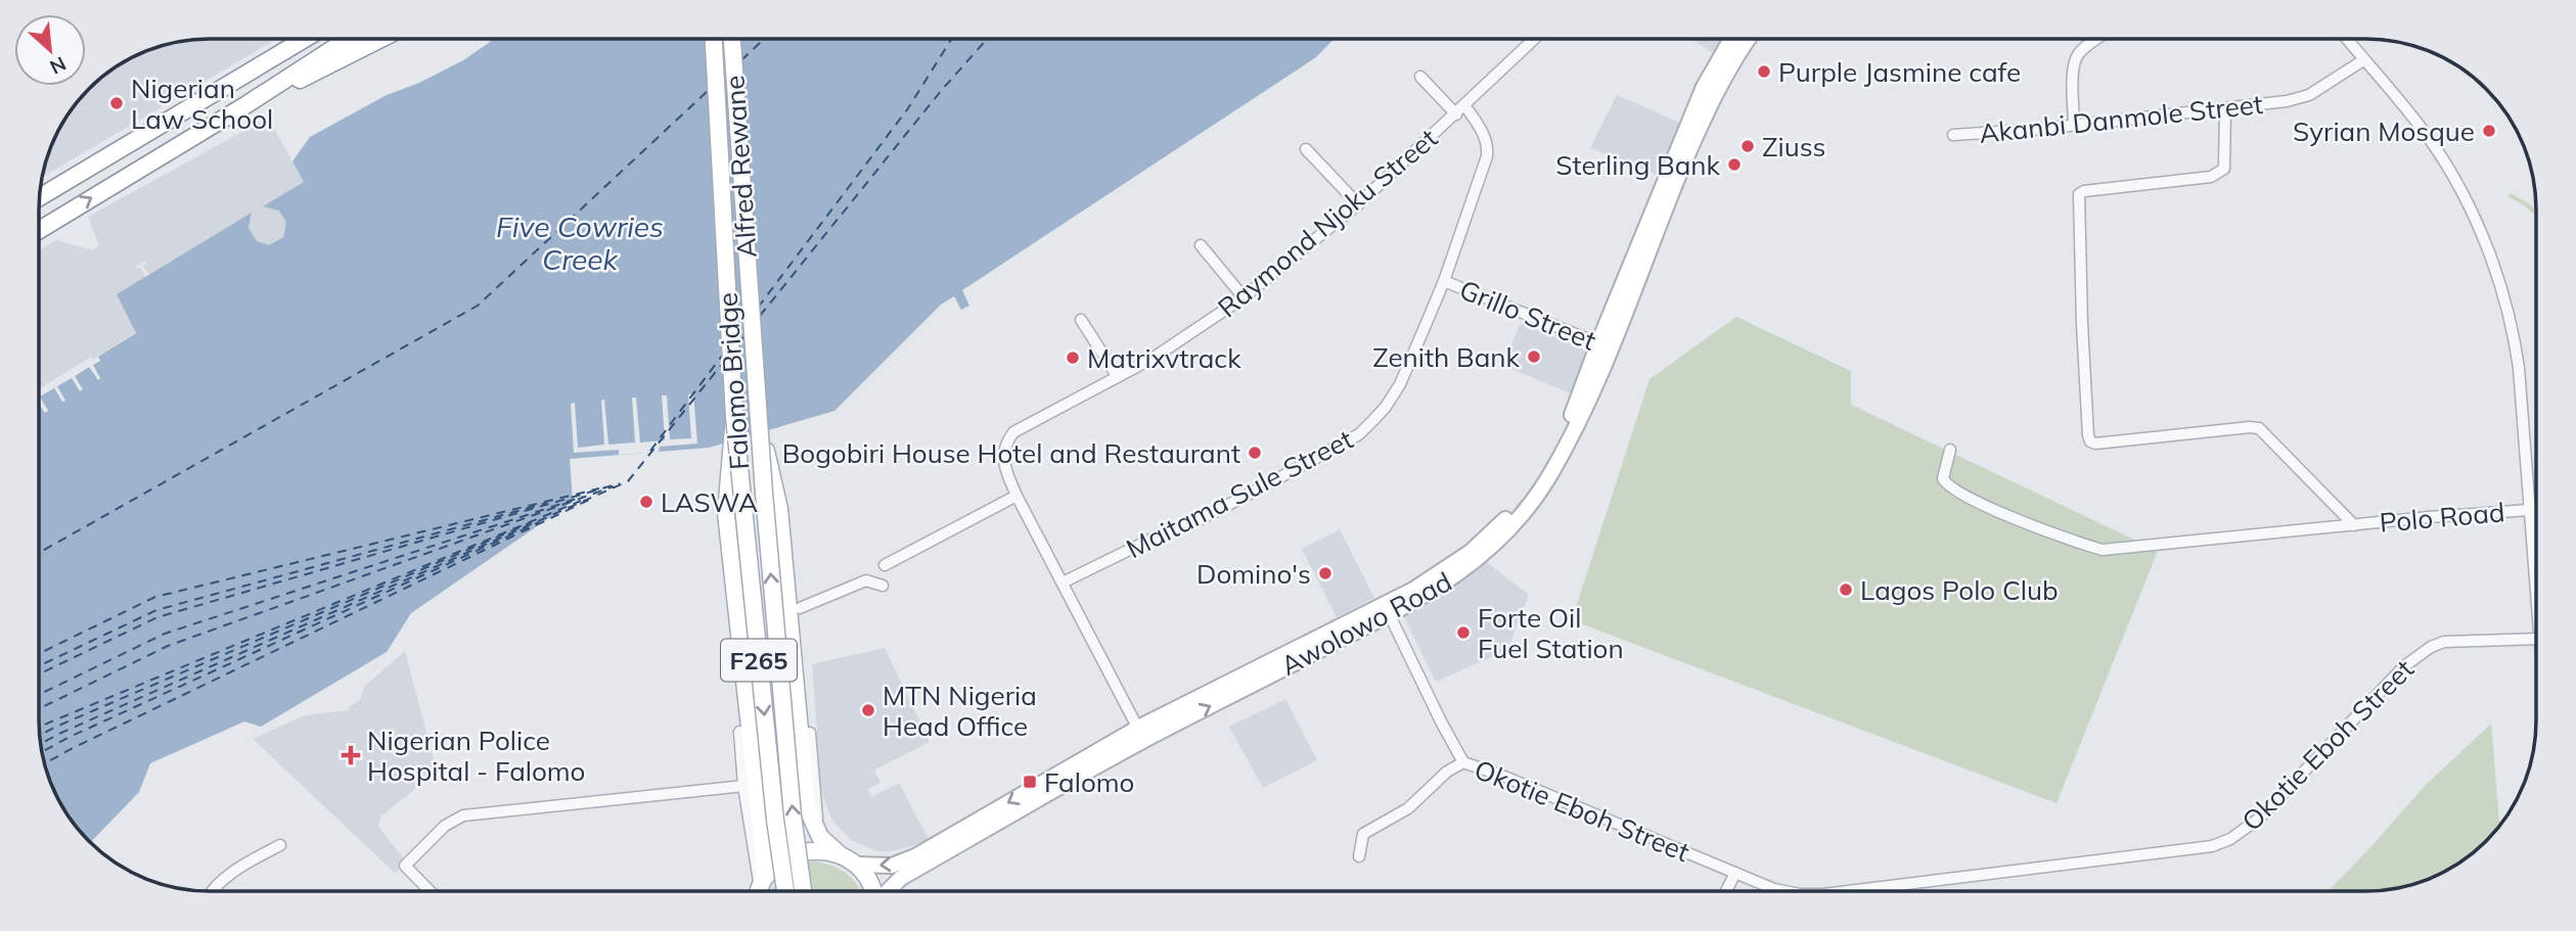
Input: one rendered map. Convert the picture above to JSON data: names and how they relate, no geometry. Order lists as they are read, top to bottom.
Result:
{
  "streets": {
    "main road": [
      "Alfred Rewane",
      "Falomo Bridge",
      "Awolowo Road",
      "F265"
    ],
    "street": [
      "Akanbi Danmole Street",
      "Raymond Njoku Street",
      "Grillo Street",
      "Maitama Sule Street",
      "Polo Road",
      "Okotie Eboh Street"
    ]
  },
  "crossings": [
    ["Raymond Njoku Street", "Maitama Sule Street"],
    ["Raymond Njoku Street", "Awolowo Road"],
    ["Grillo Street", "Maitama Sule Street"],
    ["Grillo Street", "Awolowo Road"],
    ["Awolowo Road", "Okotie Eboh Street"]
  ],
  "water": ["Five Cowries Creek"],
  "places": {
    "other": [
      "Purple Jasmine cafe",
      "Nigerian Law School",
      "Syrian Mosque",
      "Ziuss",
      "Sterling Bank",
      "Zenith Bank",
      "Matrixvtrack",
      "Bogobiri House Hotel and Restaurant",
      "LASWA",
      "Domino's",
      "Lagos Polo Club",
      "Forte Oil Fuel Station",
      "MTN Nigeria Head Office"
    ],
    "health": ["Nigerian Police Hospital - Falomo"],
    "transit": ["Falomo"]
  },
  "north": "bottom right"
}
